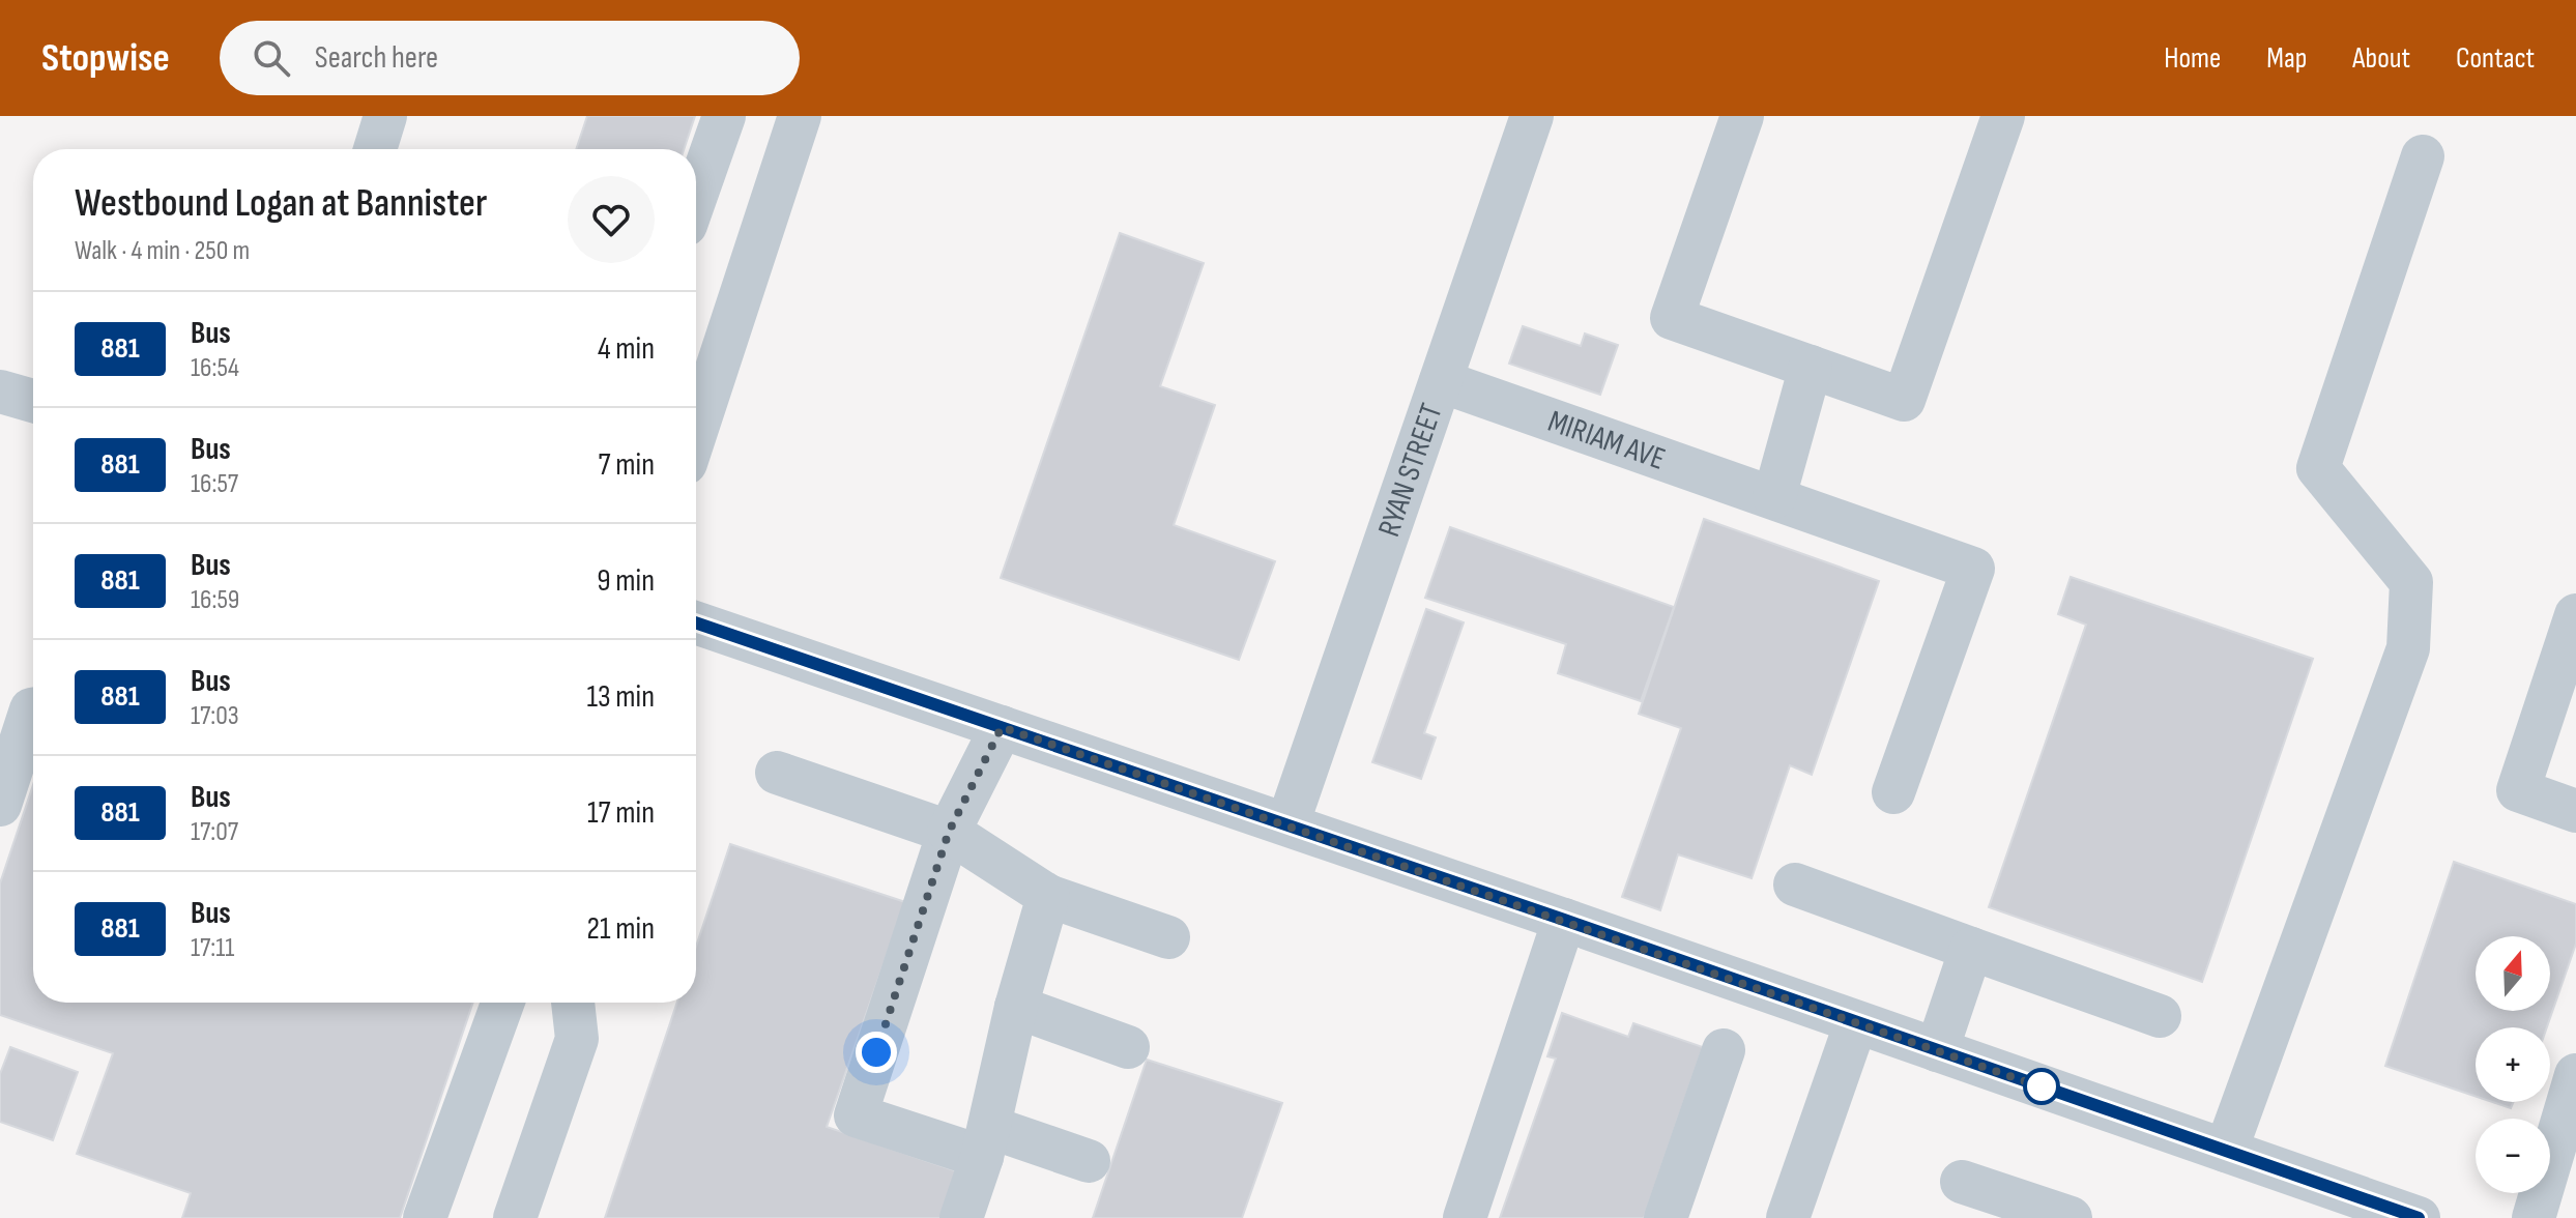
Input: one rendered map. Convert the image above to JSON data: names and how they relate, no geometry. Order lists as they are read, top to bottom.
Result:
{
  "streets": {
    "street": ["MIRIAM AVE", "RYAN STREET"]
  },
  "crossings": [
    ["MIRIAM AVE", "RYAN STREET"]
  ],
  "lines": ["bus line 881"],
  "north": "top",
  "page": {
    "header": "Stopwise",
    "search": "Search here",
    "nav": [
      "Home",
      "Map",
      "About",
      "Contact"
    ],
    "heading": ["Westbound Logan at Bannister", "Walk · 4 min · 250 m"],
    "list": [
      {
        "mark": "881",
        "name": "Bus",
        "note": "16:54",
        "value": "4 min"
      },
      {
        "mark": "881",
        "name": "Bus",
        "note": "16:57",
        "value": "7 min"
      },
      {
        "mark": "881",
        "name": "Bus",
        "note": "16:59",
        "value": "9 min"
      },
      {
        "mark": "881",
        "name": "Bus",
        "note": "17:03",
        "value": "13 min"
      },
      {
        "mark": "881",
        "name": "Bus",
        "note": "17:07",
        "value": "17 min"
      },
      {
        "mark": "881",
        "name": "Bus",
        "note": "17:11",
        "value": "21 min"
      }
    ],
    "map_buttons": ["+", "−"]
  }
}
